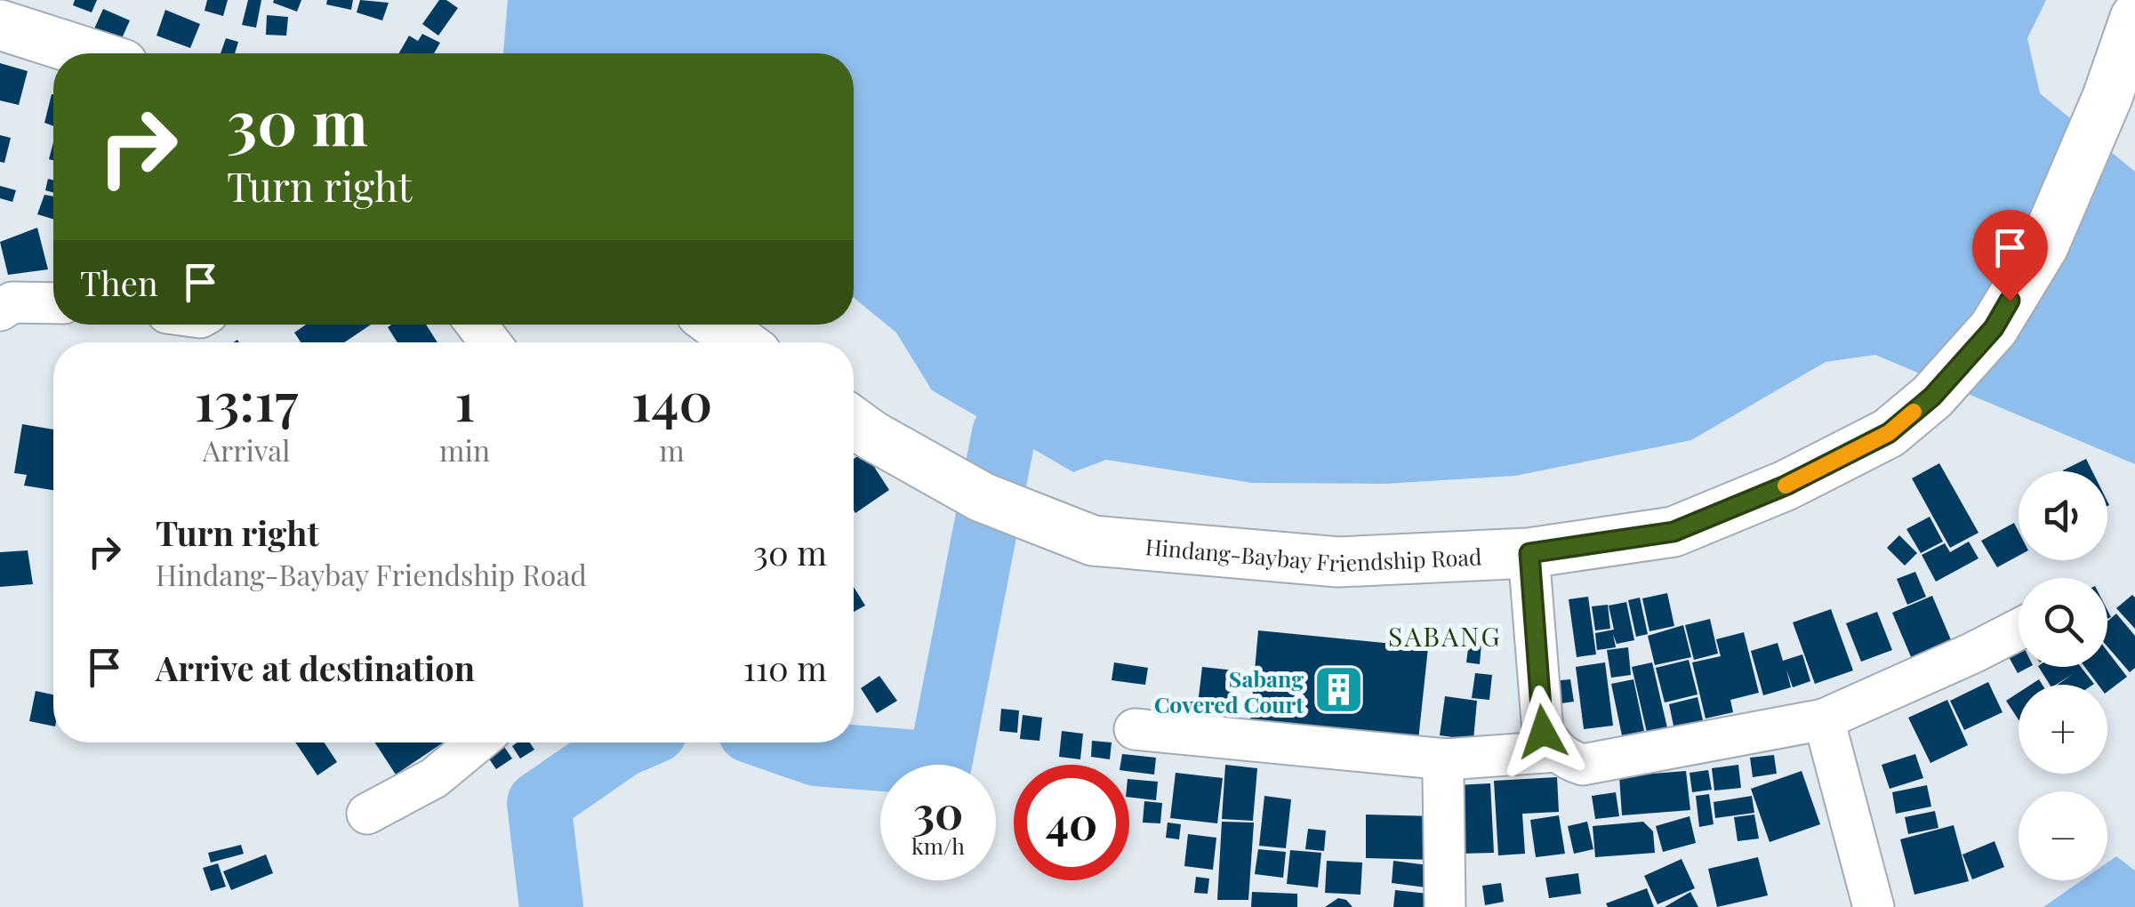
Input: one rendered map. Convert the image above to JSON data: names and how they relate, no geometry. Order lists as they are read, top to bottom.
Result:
{
  "streets": {
    "main road": ["Hindang-Baybay Friendship Road"]
  },
  "districts": ["SABANG"],
  "places": {
    "building": ["Sabang Covered Court"]
  },
  "page": {
    "turn": ["30 m", "Turn right"],
    "then": "Then",
    "eta": [
      "13:17",
      "Arrival",
      "1",
      "min",
      "140",
      "m"
    ],
    "map_buttons": ["+", "−"],
    "list": [
      {
        "name": "Turn right",
        "note": "Hindang-Baybay Friendship Road",
        "value": "30 m"
      },
      {
        "name": "Arrive at destination",
        "value": "110 m"
      }
    ],
    "speed": "30 km/h",
    "limit": "40"
  }
}
